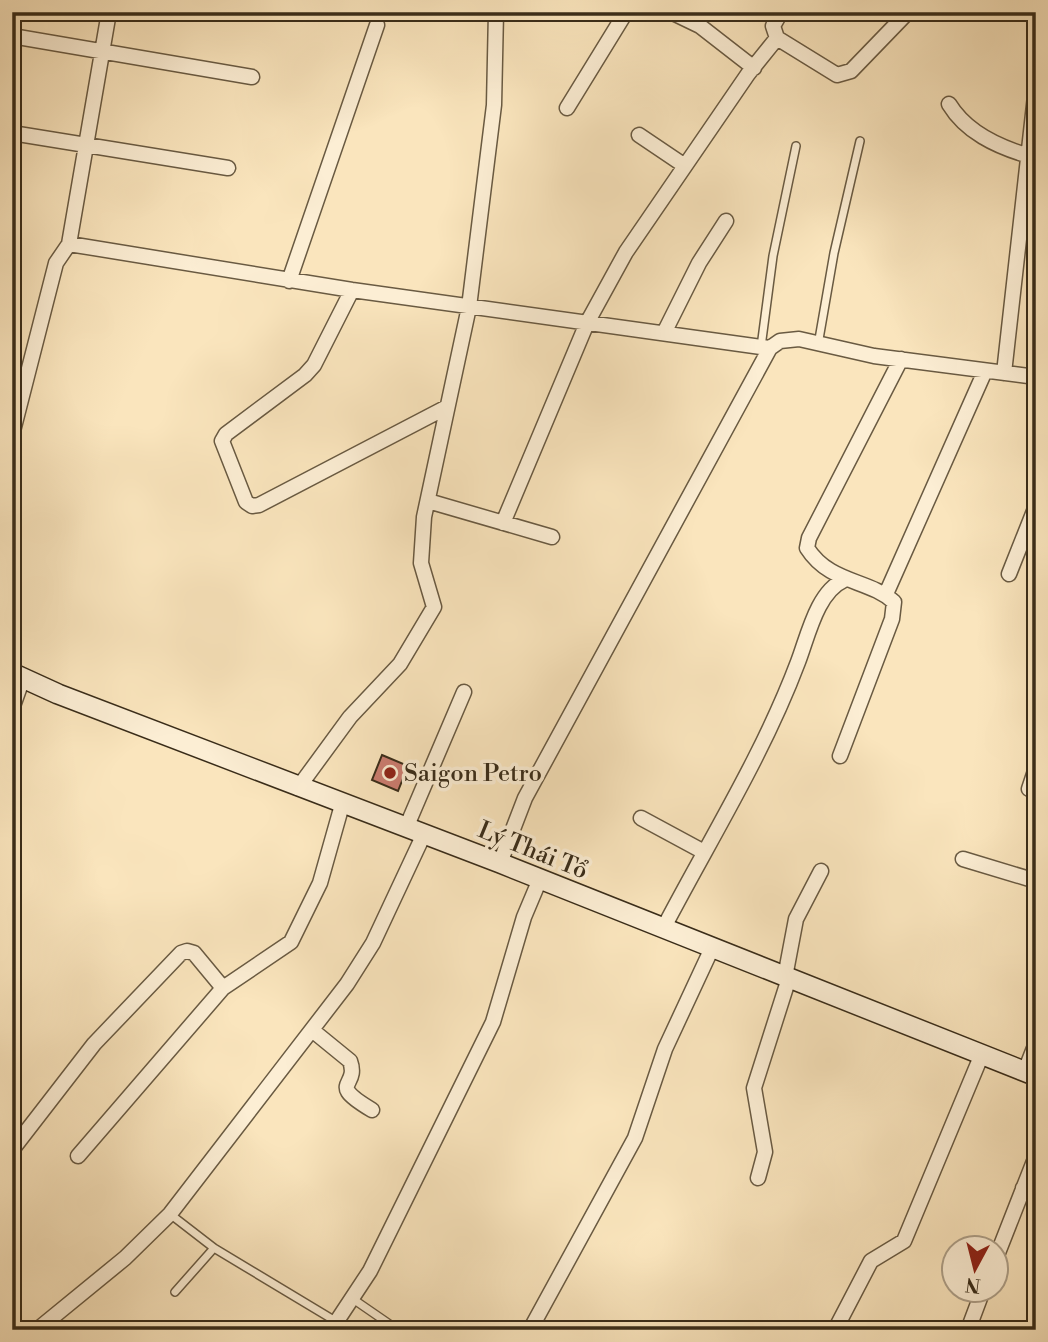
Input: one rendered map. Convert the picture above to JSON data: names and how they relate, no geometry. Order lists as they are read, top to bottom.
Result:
{
  "streets": {
    "main road": ["Lý Thái Tổ"]
  },
  "places": ["Saigon Petro"],
  "north": "bottom"
}
